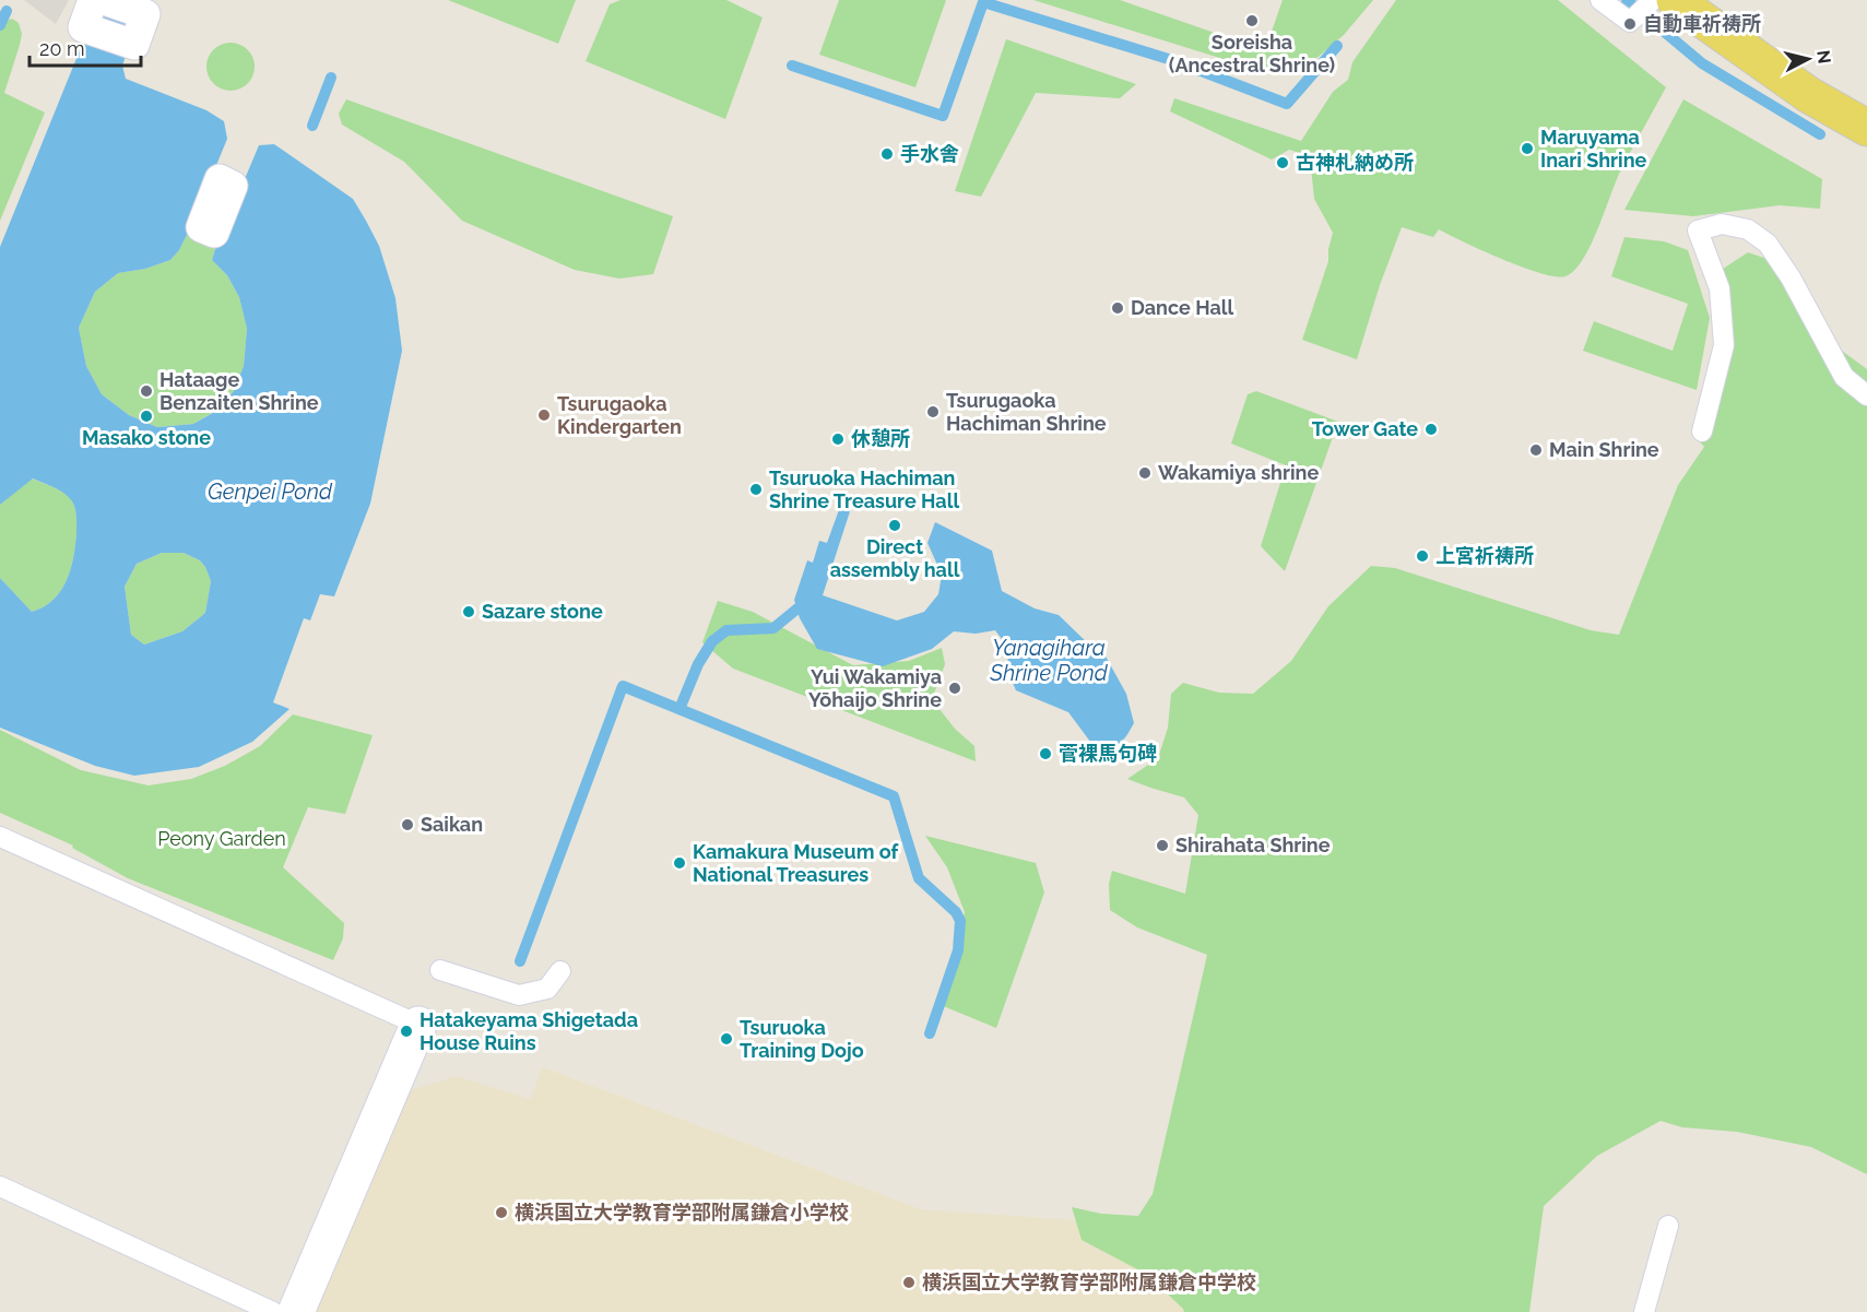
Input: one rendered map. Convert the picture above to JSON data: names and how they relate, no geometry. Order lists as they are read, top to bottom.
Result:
{
  "water": ["Genpei Pond", "Yanagihara Shrine Pond"],
  "parks": ["Peony Garden"],
  "places": [
    "Soreisha (Ancestral Shrine)",
    "自動車祈祷所",
    "Maruyama Inari Shrine",
    "手水舎",
    "古神札納め所",
    "Dance Hall",
    "Hataage Benzaiten Shrine",
    "Tsurugaoka Hachiman Shrine",
    "Tsurugaoka Kindergarten",
    "Masako stone",
    "Tower Gate",
    "休憩所",
    "Main Shrine",
    "Wakamiya shrine",
    "Tsuruoka Hachiman Shrine Treasure Hall",
    "Direct assembly hall",
    "上宮祈祷所",
    "Sazare stone",
    "Yui Wakamiya Yōhaijo Shrine",
    "菅裸馬句碑",
    "Saikan",
    "Shirahata Shrine",
    "Kamakura Museum of National Treasures",
    "Hatakeyama Shigetada House Ruins",
    "Tsuruoka Training Dojo",
    "横浜国立大学教育学部附属鎌倉小学校",
    "横浜国立大学教育学部附属鎌倉中学校"
  ],
  "scale_bar": "20 m",
  "north": "right"
}
